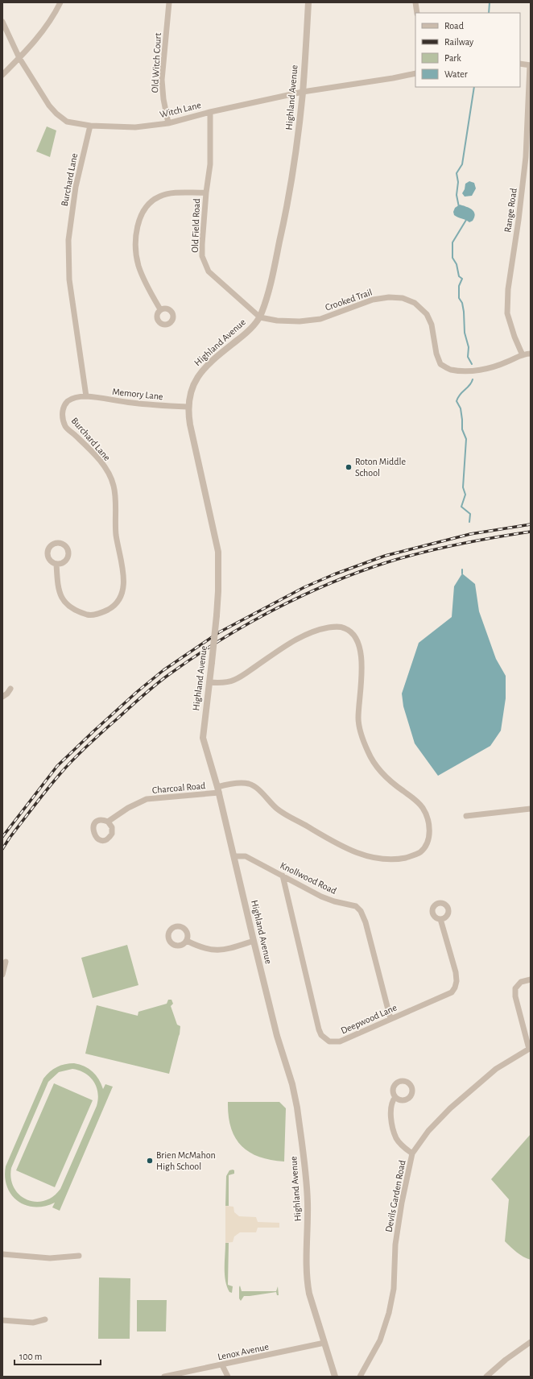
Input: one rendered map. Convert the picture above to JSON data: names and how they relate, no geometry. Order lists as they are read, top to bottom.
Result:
{
  "streets": {
    "street": [
      "Old Witch Court",
      "Highland Avenue",
      "Witch Lane",
      "Burchard Lane",
      "Range Road",
      "Old Field Road",
      "Crooked Trail",
      "Memory Lane",
      "Charcoal Road",
      "Knollwood Road",
      "Deepwood Lane",
      "Devils Garden Road",
      "Lenox Avenue"
    ]
  },
  "crossings": [
    ["Old Witch Court", "Witch Lane"],
    ["Highland Avenue", "Witch Lane"],
    ["Highland Avenue", "Old Field Road"],
    ["Highland Avenue", "Crooked Trail"],
    ["Highland Avenue", "Memory Lane"],
    ["Highland Avenue", "Charcoal Road"],
    ["Highland Avenue", "Knollwood Road"],
    ["Highland Avenue", "Lenox Avenue"],
    ["Witch Lane", "Burchard Lane"],
    ["Witch Lane", "Old Field Road"],
    ["Burchard Lane", "Memory Lane"],
    ["Range Road", "Crooked Trail"],
    ["Old Field Road", "Crooked Trail"],
    ["Knollwood Road", "Deepwood Lane"]
  ],
  "places": ["Roton Middle School", "Brien McMahon High School"],
  "legend": [
    "Road",
    "Railway",
    "Park",
    "Water"
  ],
  "scale_bar": "100 m"
}
